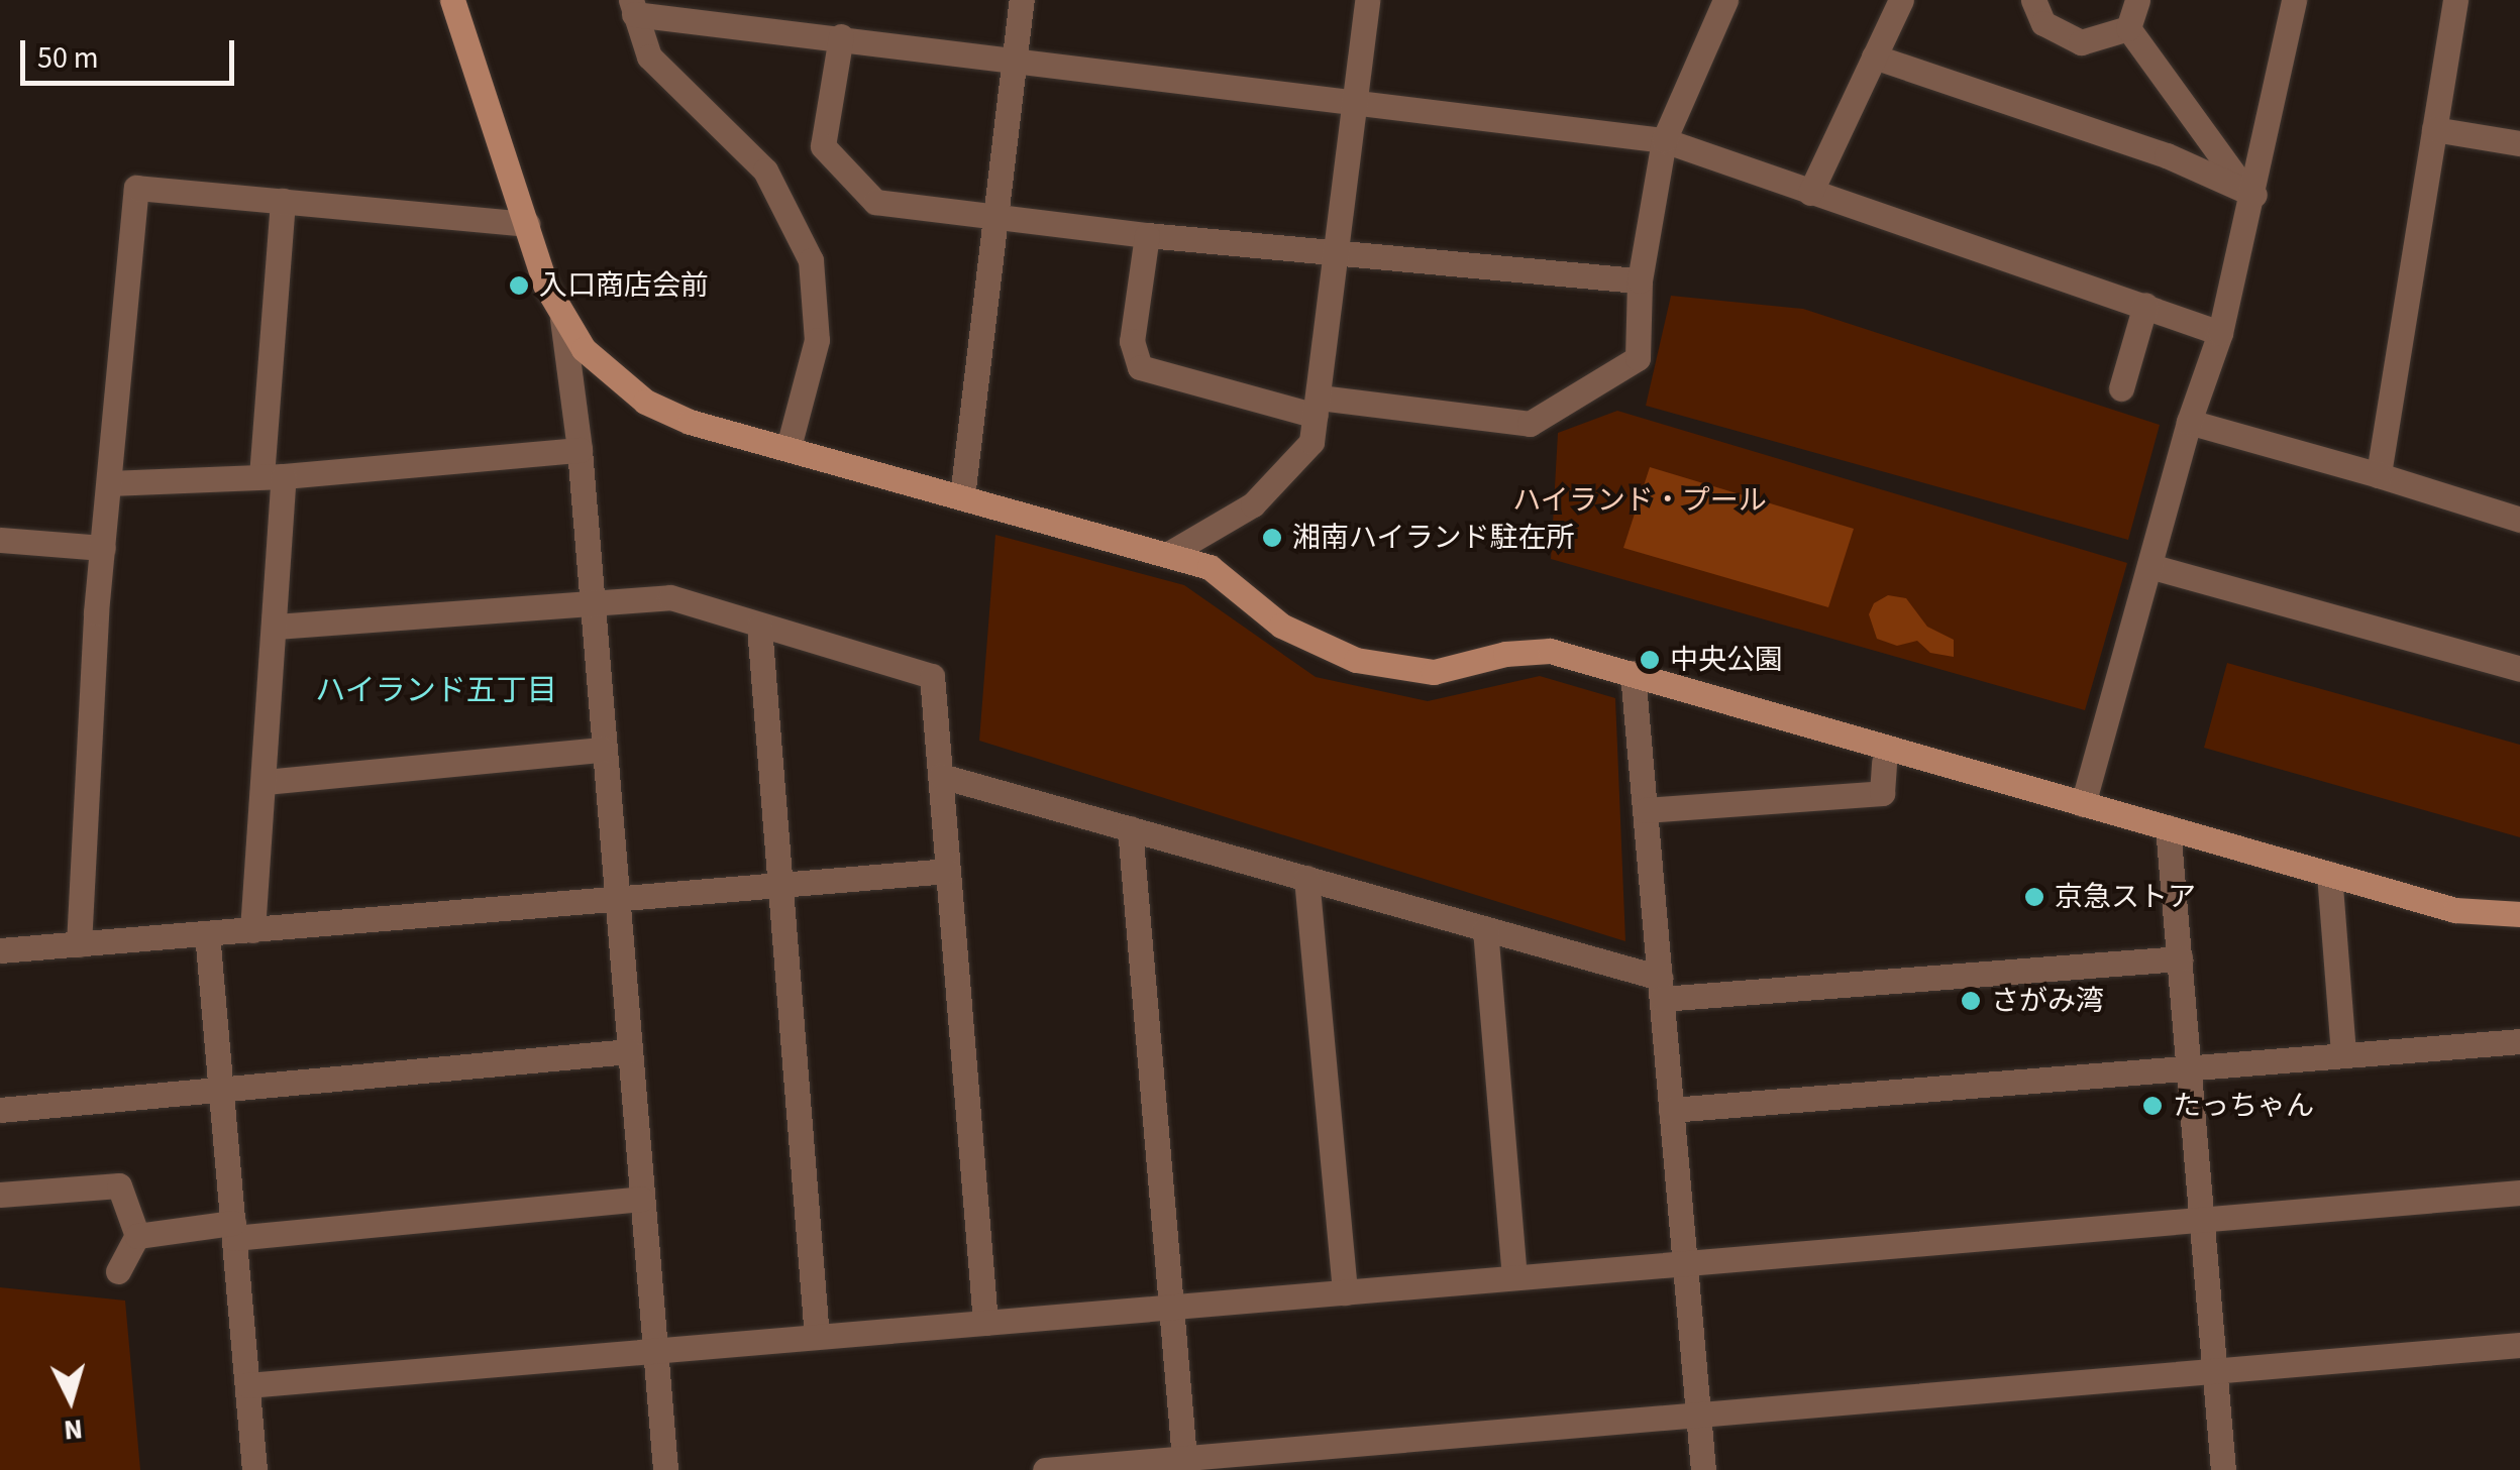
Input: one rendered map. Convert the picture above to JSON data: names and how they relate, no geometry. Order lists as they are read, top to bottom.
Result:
{
  "districts": ["ハイランド五丁目"],
  "parks": ["ハイランド・プール"],
  "places": [
    "入口商店会前",
    "湘南ハイランド駐在所",
    "中央公園",
    "京急ストア",
    "さがみ湾",
    "たっちゃん"
  ],
  "scale_bar": "50 m",
  "north": "bottom"
}
